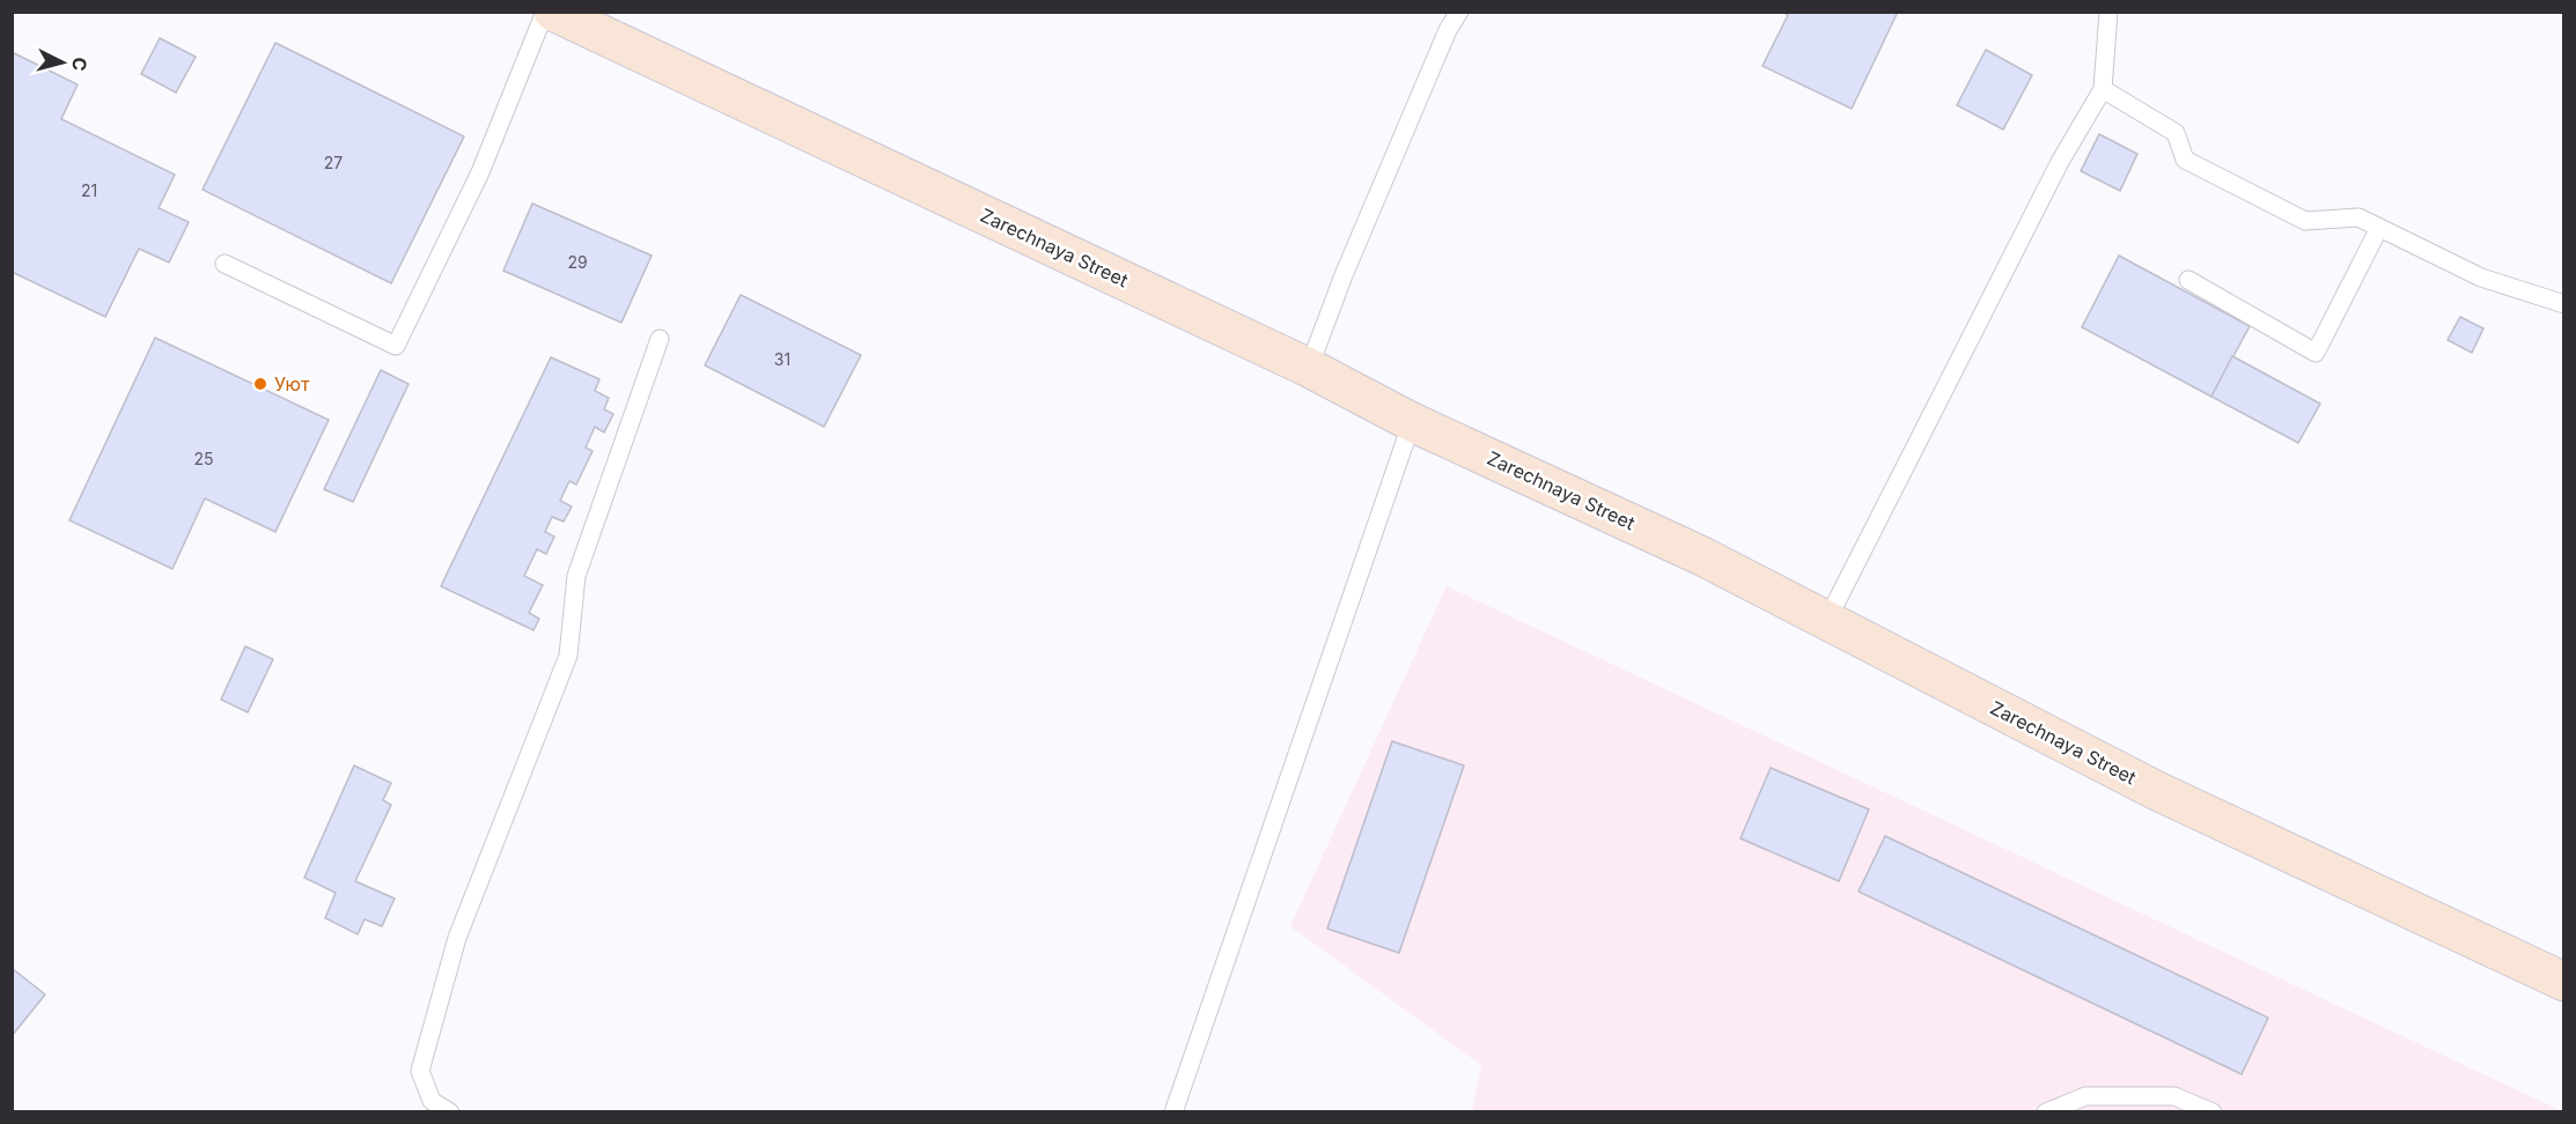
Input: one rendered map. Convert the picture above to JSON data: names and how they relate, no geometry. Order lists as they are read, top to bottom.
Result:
{
  "streets": {
    "street": ["Zarechnaya Street"]
  },
  "places": ["Уют"],
  "house_numbers": [
    "27",
    "21",
    "29",
    "31",
    "25"
  ],
  "north": "right"
}
